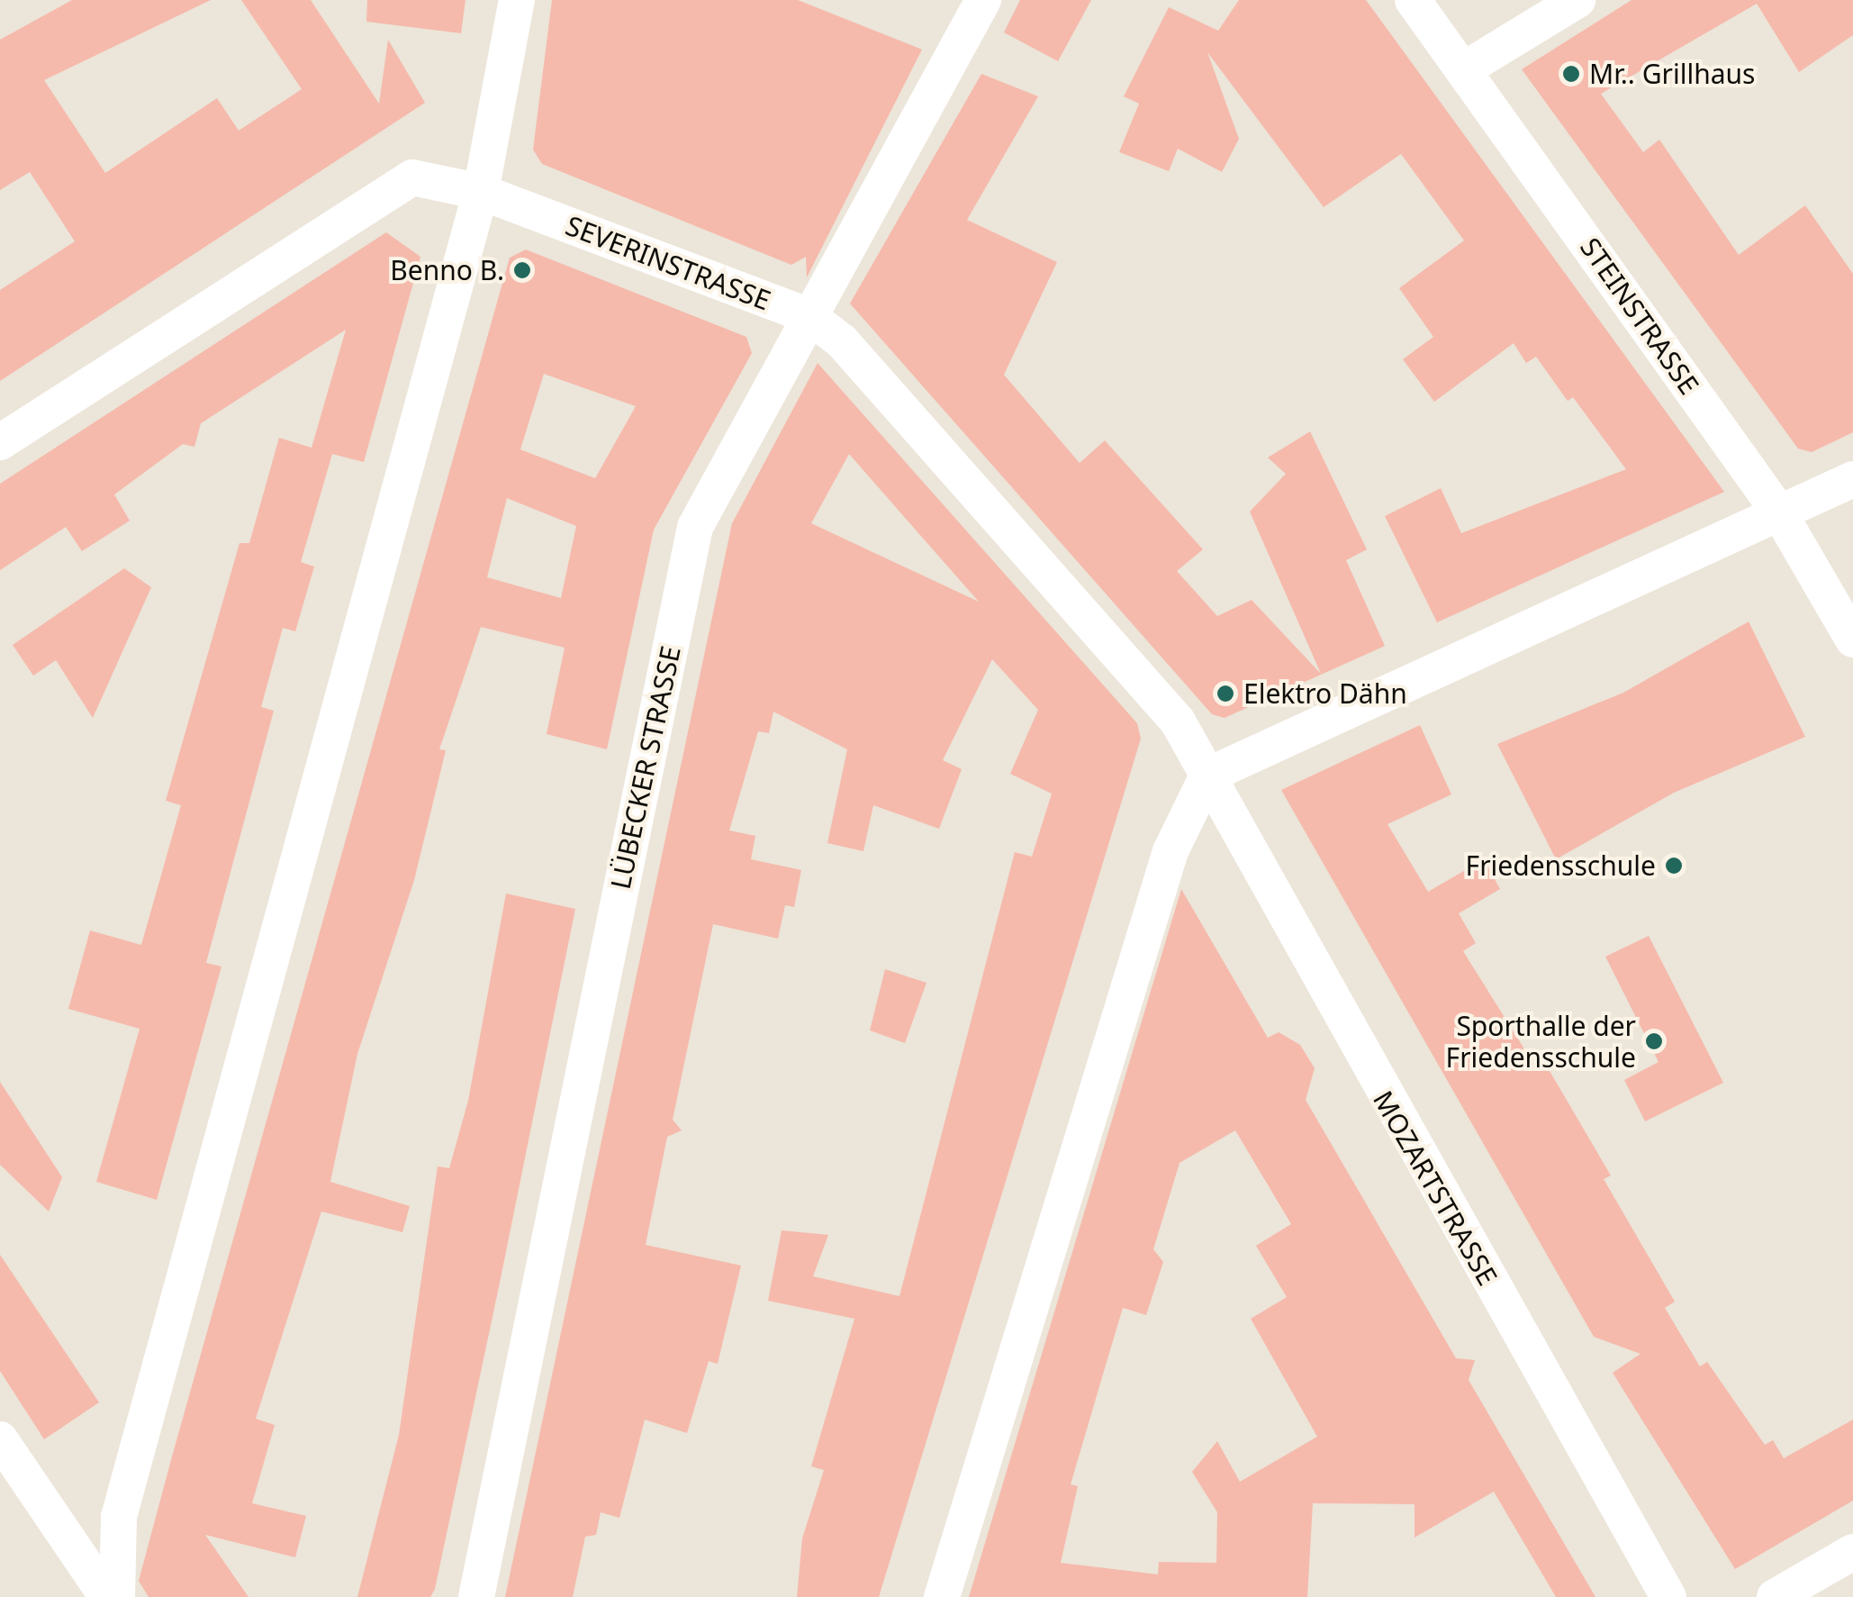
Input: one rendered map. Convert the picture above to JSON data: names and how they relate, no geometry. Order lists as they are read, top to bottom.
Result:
{
  "streets": {
    "street": [
      "SEVERINSTRASSE",
      "STEINSTRASSE",
      "LÜBECKER STRASSE",
      "MOZARTSTRASSE"
    ]
  },
  "crossings": [
    ["SEVERINSTRASSE", "LÜBECKER STRASSE"],
    ["SEVERINSTRASSE", "MOZARTSTRASSE"]
  ],
  "places": [
    "Mr.. Grillhaus",
    "Benno B.",
    "Elektro Dähn",
    "Friedensschule",
    "Sporthalle der Friedensschule"
  ]
}
